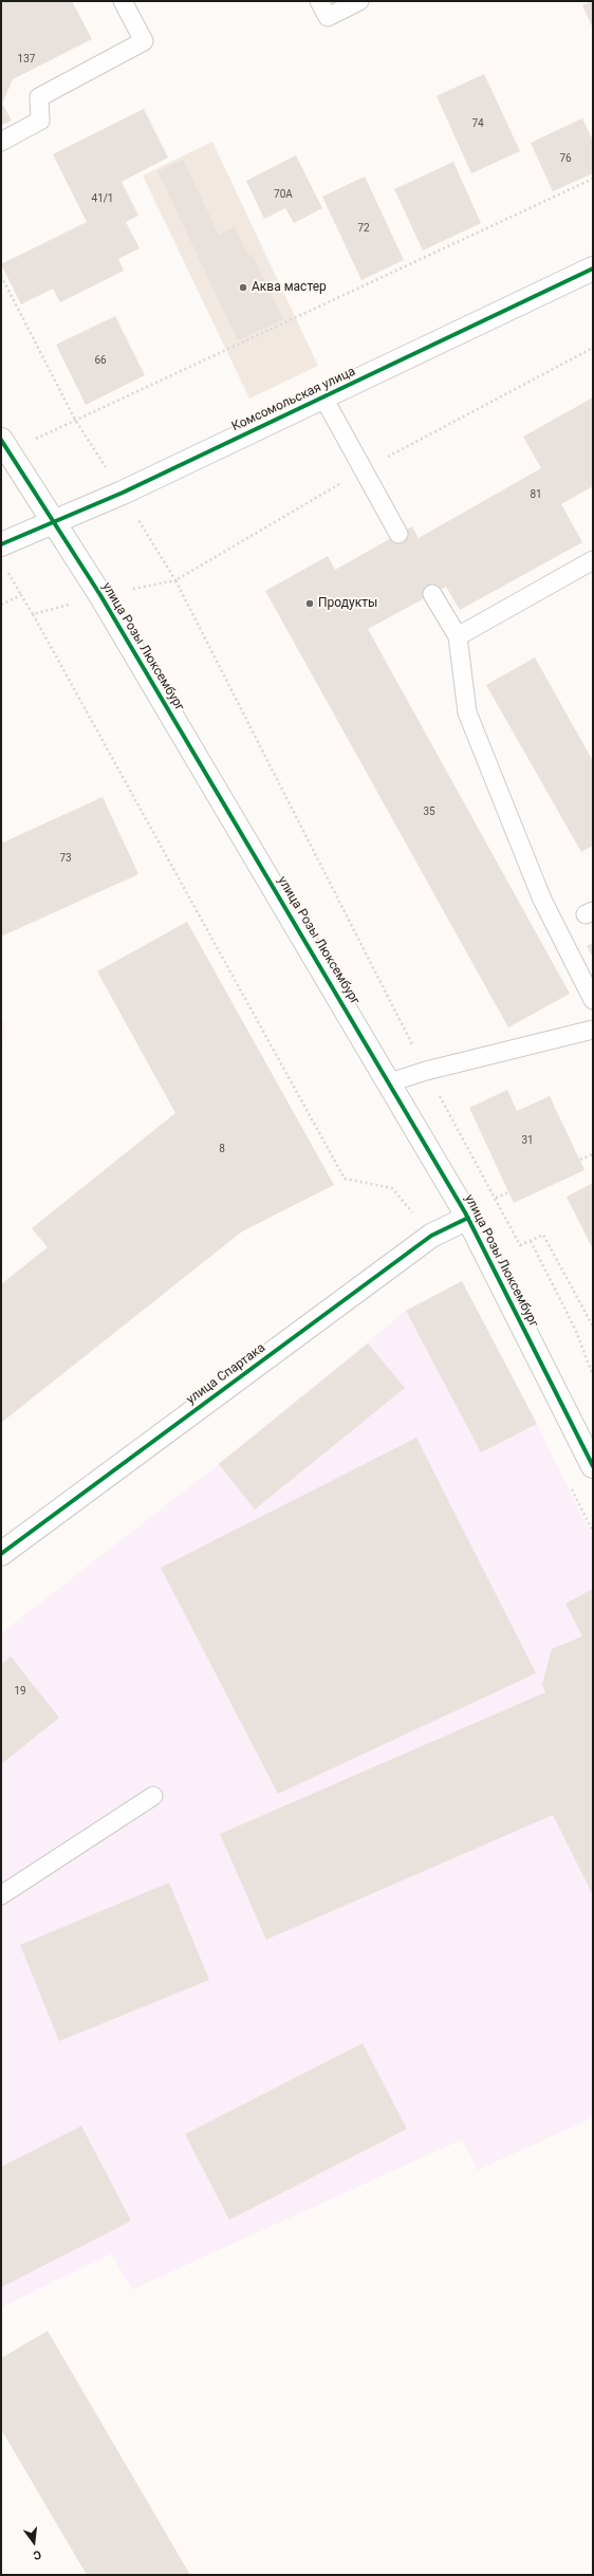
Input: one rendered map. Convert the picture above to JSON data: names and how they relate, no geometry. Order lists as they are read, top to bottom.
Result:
{
  "streets": {
    "street": ["Комсомольская улица", "улица Розы Люксембург", "улица Спартака"]
  },
  "crossings": [
    ["Комсомольская улица", "улица Розы Люксембург"],
    ["улица Розы Люксембург", "улица Спартака"]
  ],
  "places": ["Аква мастер", "Продукты"],
  "house_numbers": [
    "137",
    "74",
    "76",
    "70А",
    "41/1",
    "72",
    "66",
    "81",
    "35",
    "73",
    "31",
    "8",
    "19"
  ],
  "north": "bottom"
}
